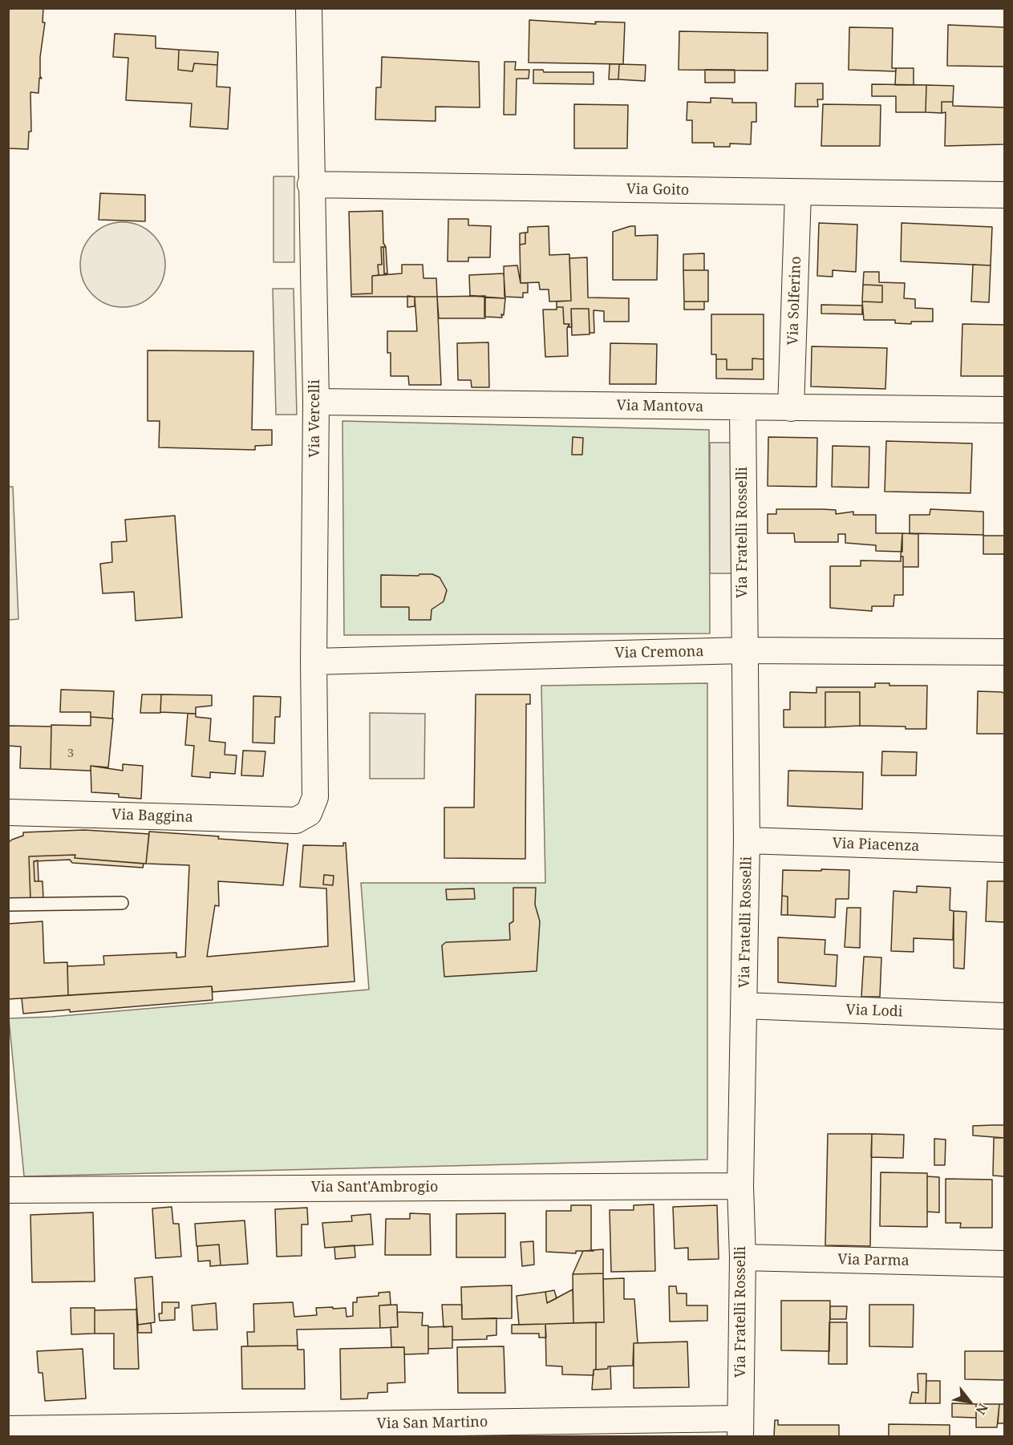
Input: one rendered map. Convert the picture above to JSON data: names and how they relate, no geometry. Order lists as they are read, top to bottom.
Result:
{
  "streets": {
    "street": [
      "Via Goito",
      "Via Solferino",
      "Via Mantova",
      "Via Vercelli",
      "Via Fratelli Rosselli",
      "Via Cremona",
      "Via Baggina",
      "Via Piacenza",
      "Via Lodi",
      "Via Sant'Ambrogio",
      "Via Parma",
      "Via San Martino"
    ]
  },
  "crossings": [
    ["Via Goito", "Via Solferino"],
    ["Via Goito", "Via Vercelli"],
    ["Via Solferino", "Via Mantova"],
    ["Via Mantova", "Via Vercelli"],
    ["Via Mantova", "Via Fratelli Rosselli"],
    ["Via Vercelli", "Via Cremona"],
    ["Via Vercelli", "Via Baggina"],
    ["Via Fratelli Rosselli", "Via Cremona"],
    ["Via Fratelli Rosselli", "Via Piacenza"],
    ["Via Fratelli Rosselli", "Via Lodi"],
    ["Via Fratelli Rosselli", "Via Sant'Ambrogio"],
    ["Via Fratelli Rosselli", "Via Parma"],
    ["Via Fratelli Rosselli", "Via San Martino"]
  ],
  "house_numbers": ["3"],
  "north": "bottom right"
}
